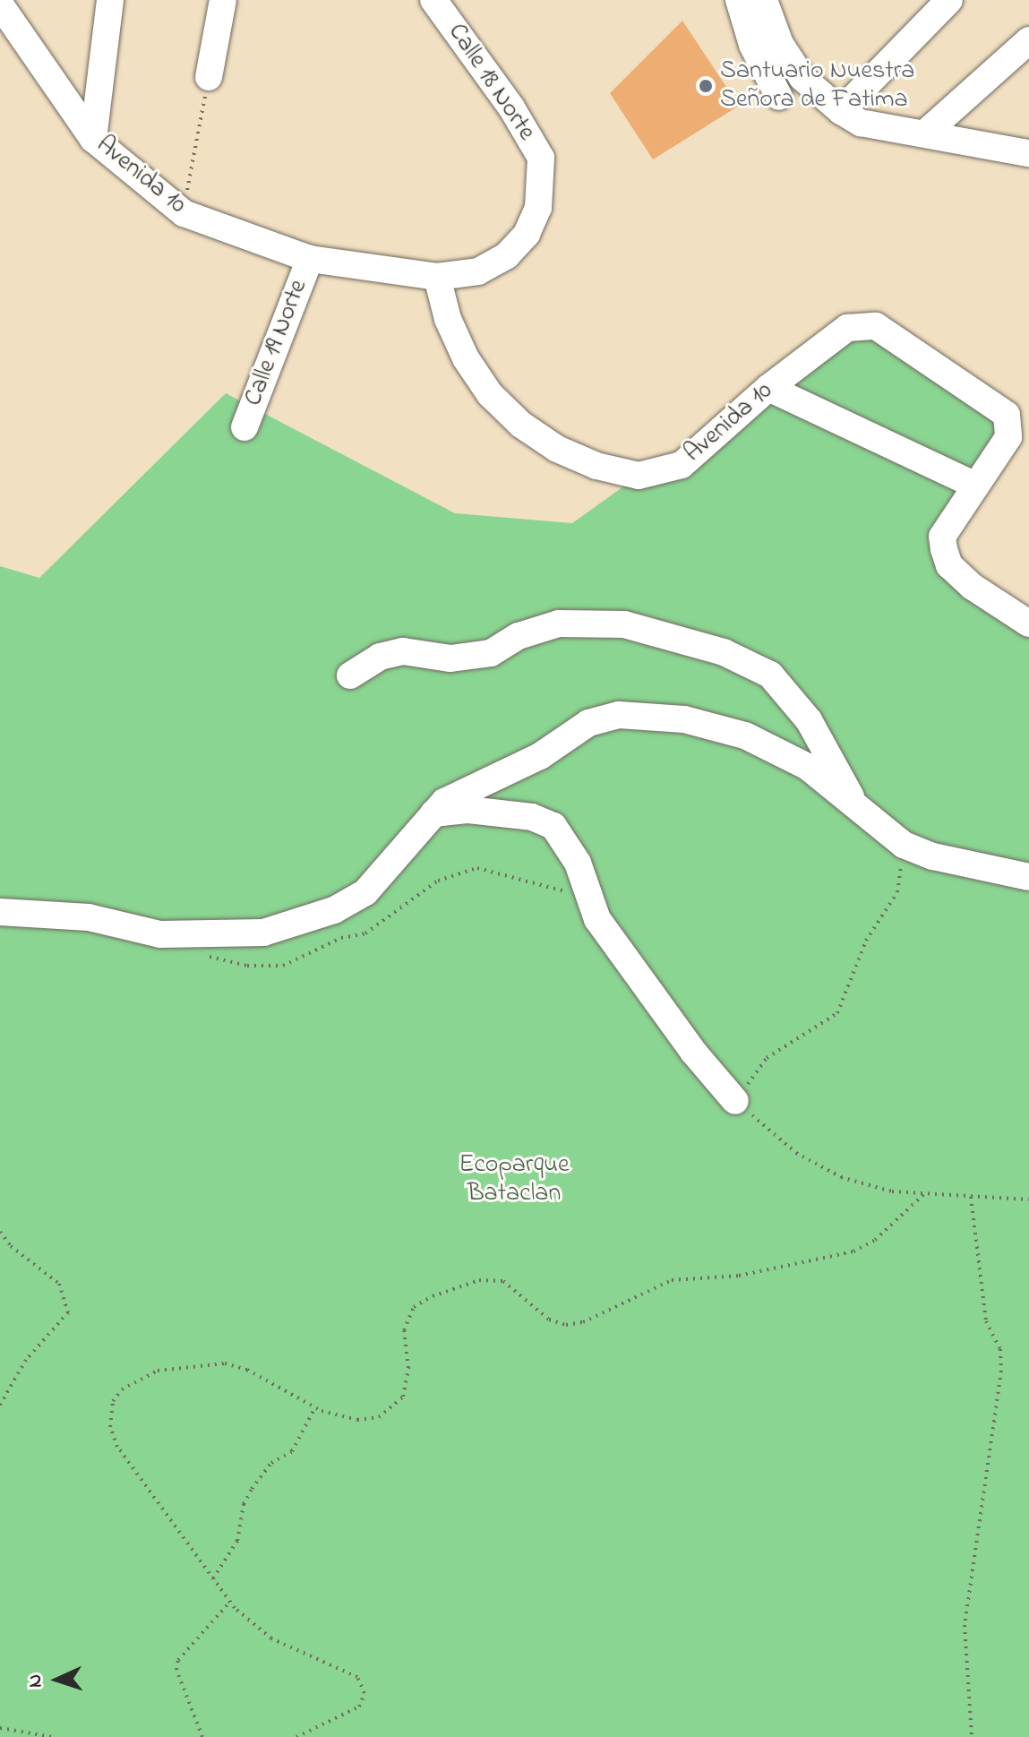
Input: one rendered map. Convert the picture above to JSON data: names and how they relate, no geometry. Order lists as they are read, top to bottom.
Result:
{
  "streets": {
    "street": ["Calle 18 Norte", "Avenida 10", "Calle 19 Norte"]
  },
  "crossings": [
    ["Calle 18 Norte", "Avenida 10"],
    ["Avenida 10", "Calle 19 Norte"]
  ],
  "parks": ["Ecoparque Bataclan"],
  "places": ["Santuario Nuestra Señora de Fatima"],
  "north": "left"
}
